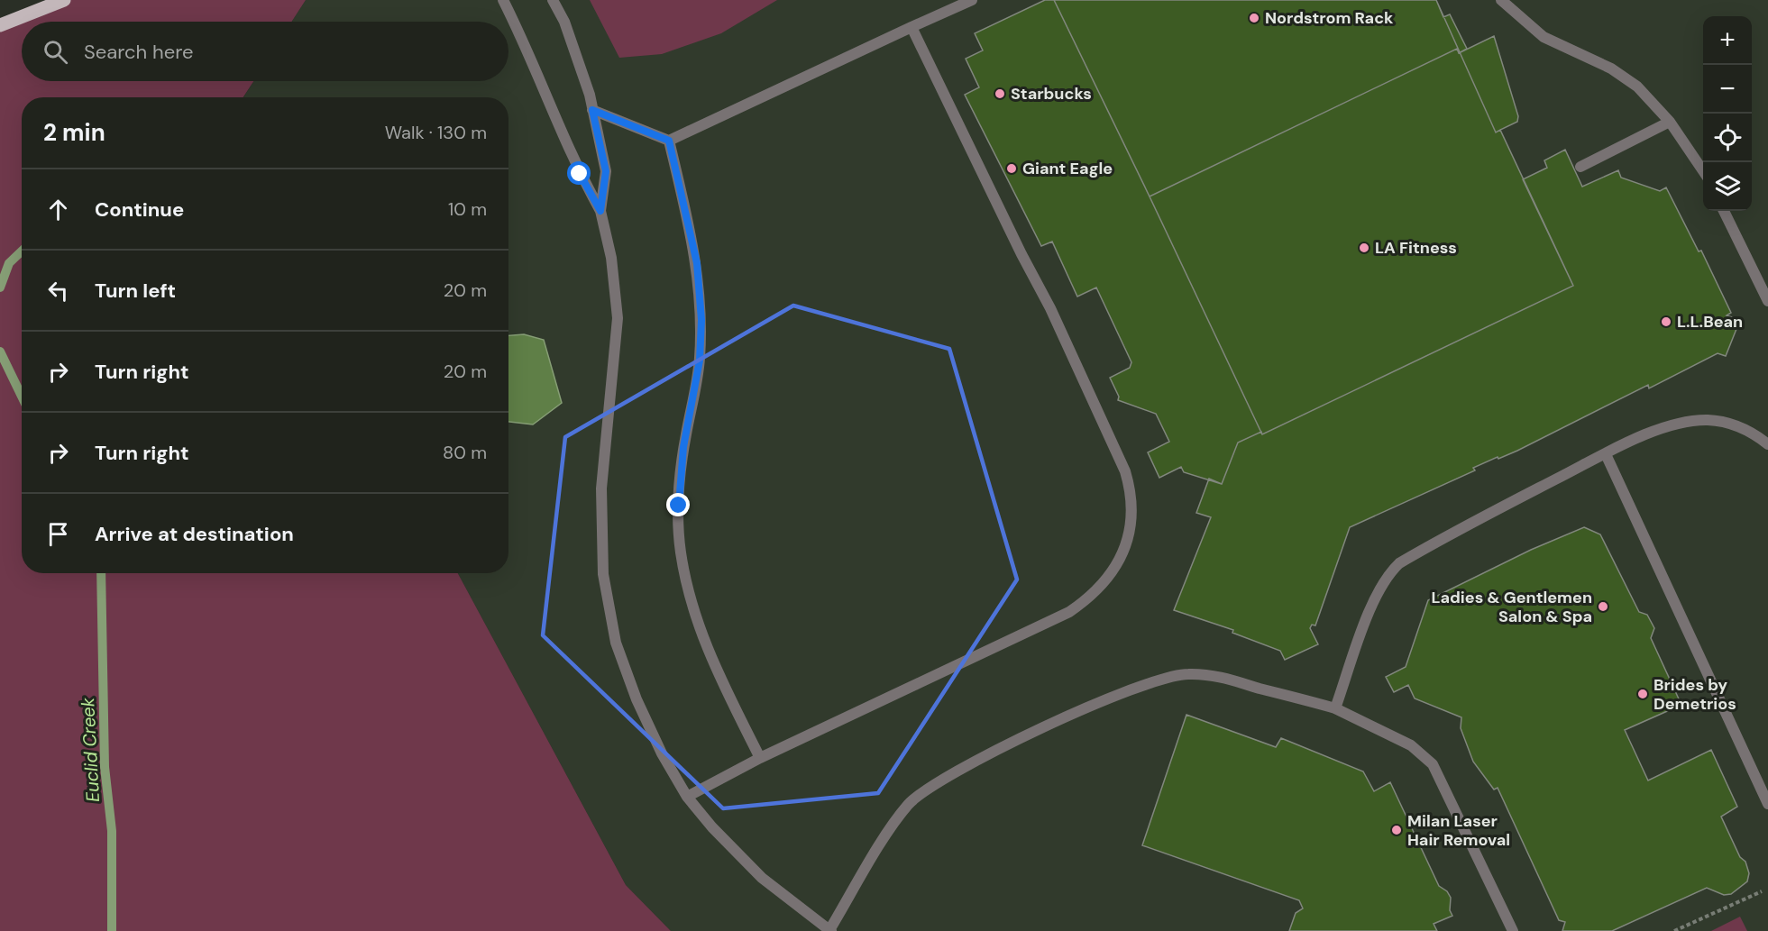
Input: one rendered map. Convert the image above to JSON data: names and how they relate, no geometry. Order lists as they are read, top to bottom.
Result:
{
  "water": ["Euclid Creek"],
  "places": [
    "Nordstrom Rack",
    "Starbucks",
    "Giant Eagle",
    "LA Fitness",
    "L.L.Bean",
    "Ladies & Gentlemen Salon & Spa",
    "Brides by Demetrios",
    "Milan Laser Hair Removal"
  ],
  "page": {
    "map_buttons": ["+", "−"],
    "search": "Search here",
    "heading": ["2 min", "Walk · 130 m"],
    "list": [
      ["Continue", "10 m"],
      ["Turn left", "20 m"],
      ["Turn right", "20 m"],
      ["Turn right", "80 m"],
      "Arrive at destination"
    ]
  }
}
